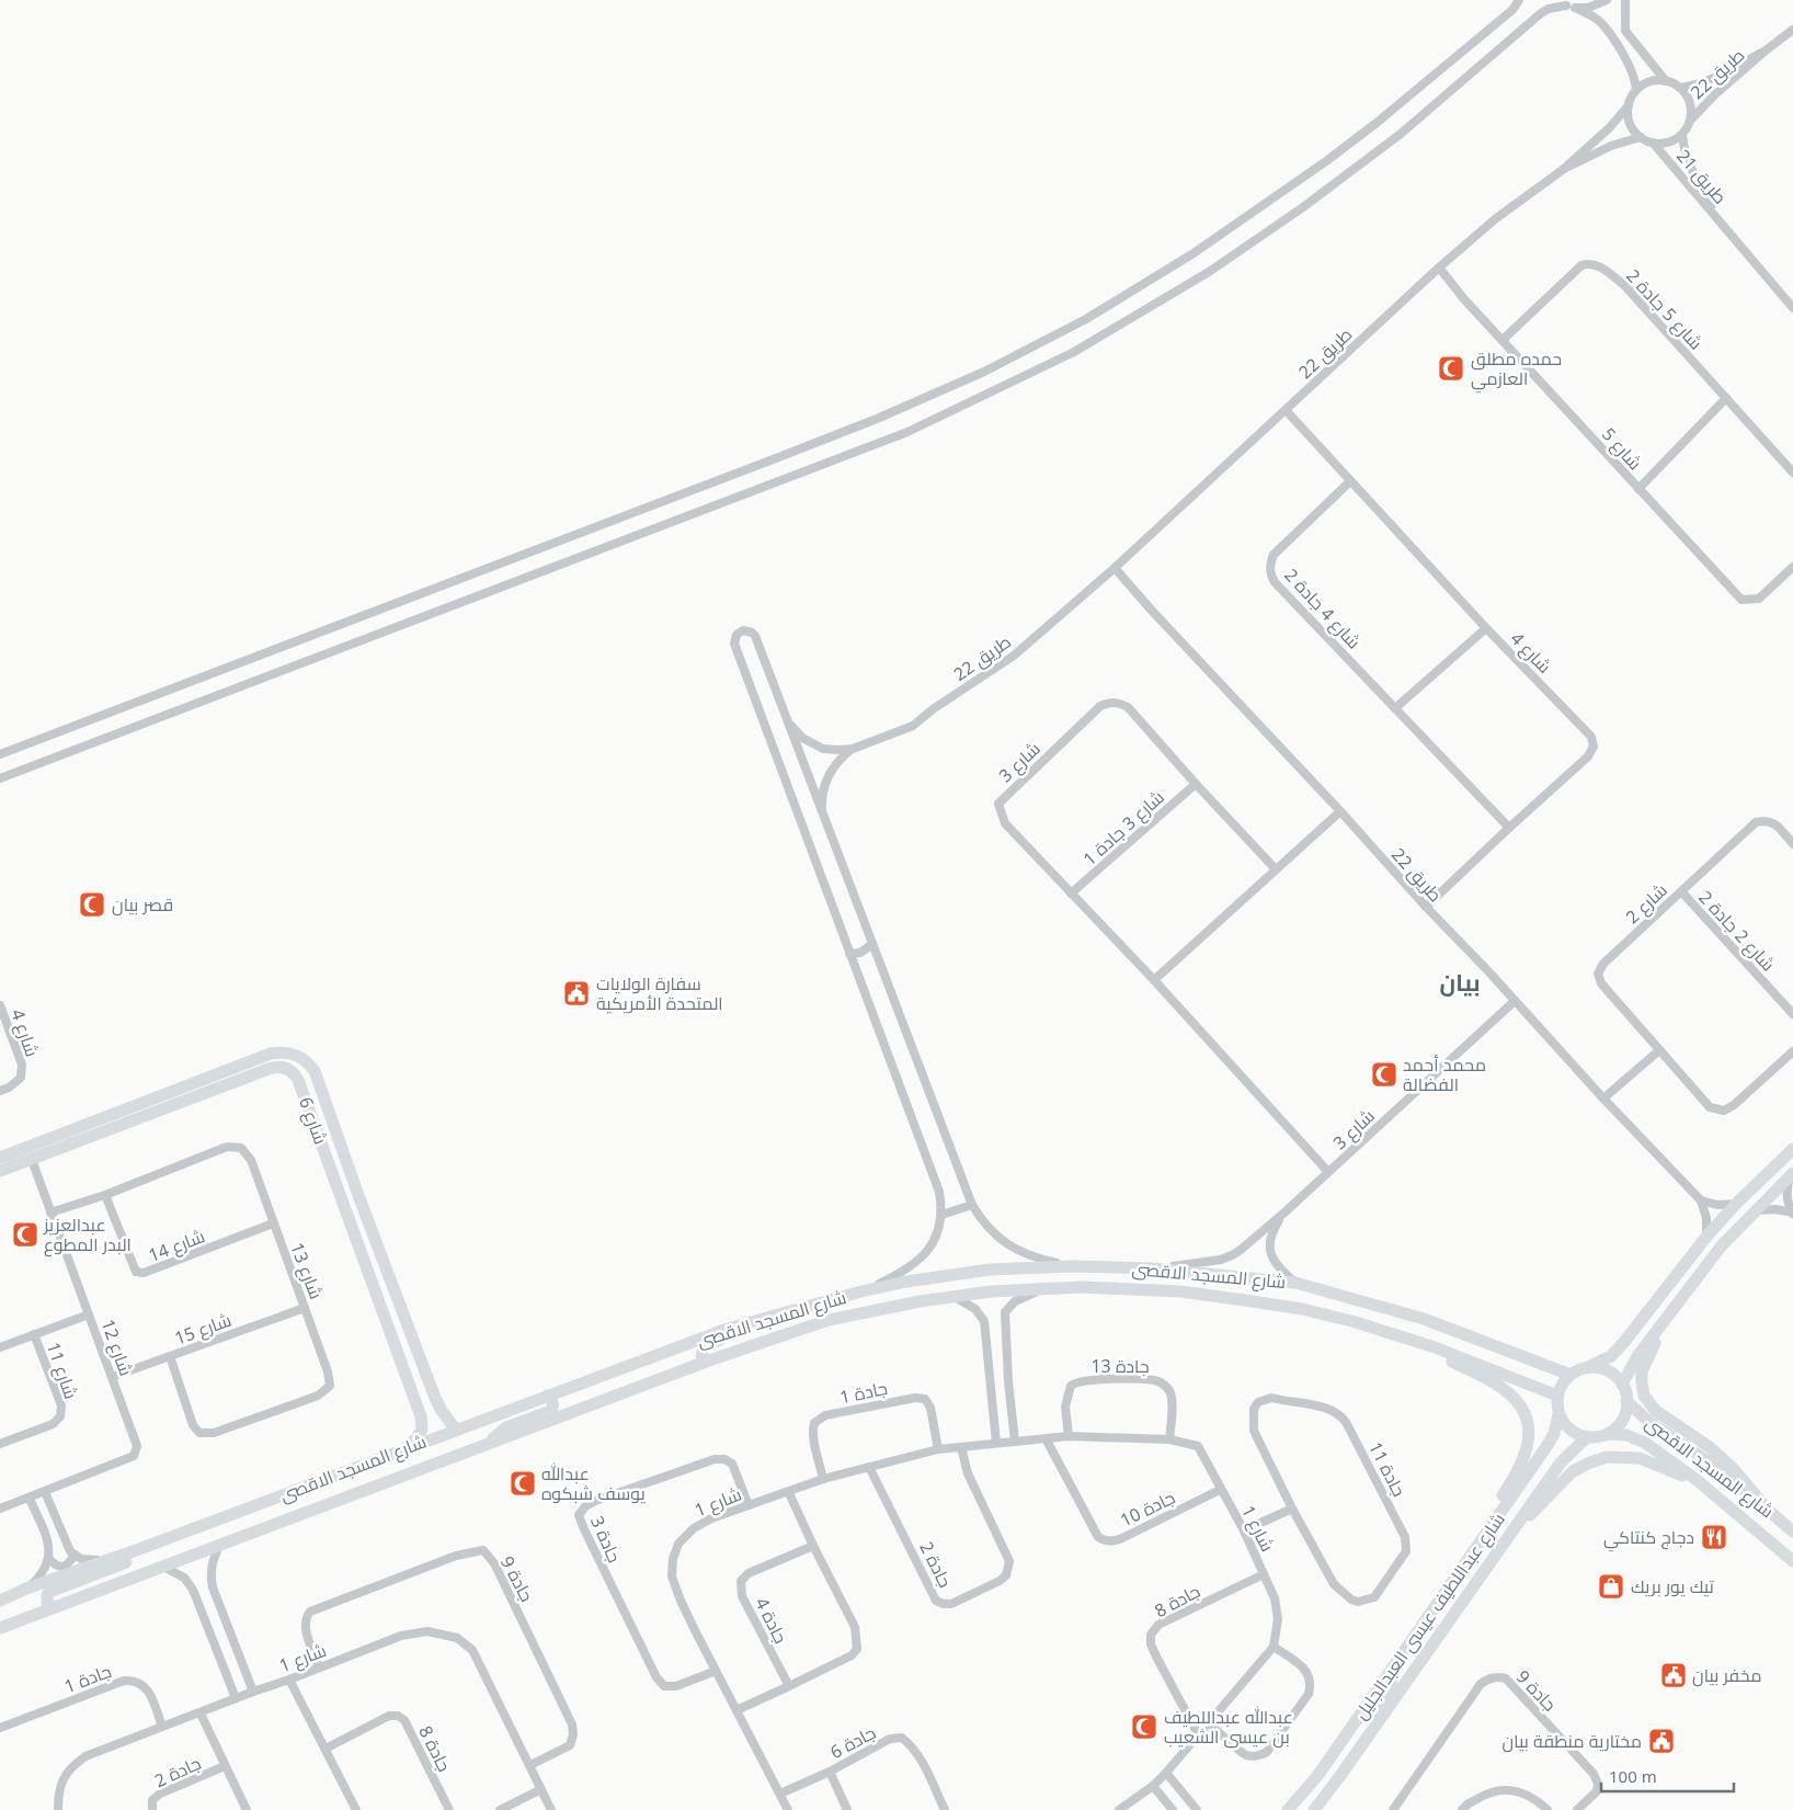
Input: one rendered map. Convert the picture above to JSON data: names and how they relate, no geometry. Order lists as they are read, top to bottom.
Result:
{
  "streets": {
    "main road": ["شارع 6", "شارع المسجد الاقصى", "شارع عبداللطيف عيسى العبدالجليل"],
    "street": [
      "طريق 22",
      "طريق 21",
      "شارع 5 جادة 2",
      "شارع 5",
      "شارع 4 جادة 2",
      "شارع 4",
      "شارع 3",
      "شارع 3 جادة 1",
      "شارع 2",
      "شارع 2 جادة 2",
      "شارع 14",
      "شارع 13",
      "شارع 15",
      "شارع 12",
      "جادة 13",
      "شارع 11",
      "جادة 1",
      "جادة 11",
      "شارع 1",
      "جادة 10",
      "جادة 3",
      "جادة 2",
      "جادة 9",
      "جادة 8",
      "جادة 4",
      "جادة 6"
    ]
  },
  "crossings": [
    ["طريق 22", "طريق 21"],
    ["طريق 22", "شارع 5"],
    ["طريق 22", "شارع 4"],
    ["طريق 22", "شارع 3"],
    ["شارع 5 جادة 2", "شارع 5"],
    ["شارع 4 جادة 2", "شارع 4"],
    ["شارع 3", "شارع 3 جادة 1"],
    ["شارع 3", "شارع المسجد الاقصى"],
    ["شارع 2", "شارع 2 جادة 2"],
    ["شارع 6", "شارع المسجد الاقصى"],
    ["شارع 6", "شارع 12"],
    ["شارع 14", "شارع 13"],
    ["شارع 13", "شارع 15"],
    ["شارع 13", "شارع 12"],
    ["شارع المسجد الاقصى", "شارع عبداللطيف عيسى العبدالجليل"],
    ["شارع 15", "شارع 12"],
    ["جادة 13", "شارع 1"],
    ["جادة 1", "شارع 1"],
    ["شارع 1", "جادة 10"],
    ["شارع 1", "جادة 3"],
    ["شارع 1", "جادة 2"],
    ["شارع 1", "جادة 9"],
    ["شارع 1", "جادة 8"],
    ["شارع 1", "جادة 6"]
  ],
  "districts": ["بيان"],
  "places": {
    "mosque": [
      "حمده مطلق العازمي",
      "قصر بيان",
      "محمد أحمد الفضالة",
      "عبدالعزيز البدر المطوع",
      "عبدالله يوسف شبكوه",
      "عبدالله عبداللطيف بن عيسى الشعيب"
    ],
    "public building": ["سفارة الولايات المتحدة الأمريكية", "مخفر بيان", "مختارية منطقة بيان"],
    "restaurant": ["دجاج كنتاكي"],
    "shop": ["تيك يور بريك"]
  },
  "scale_bar": "100 m"
}
